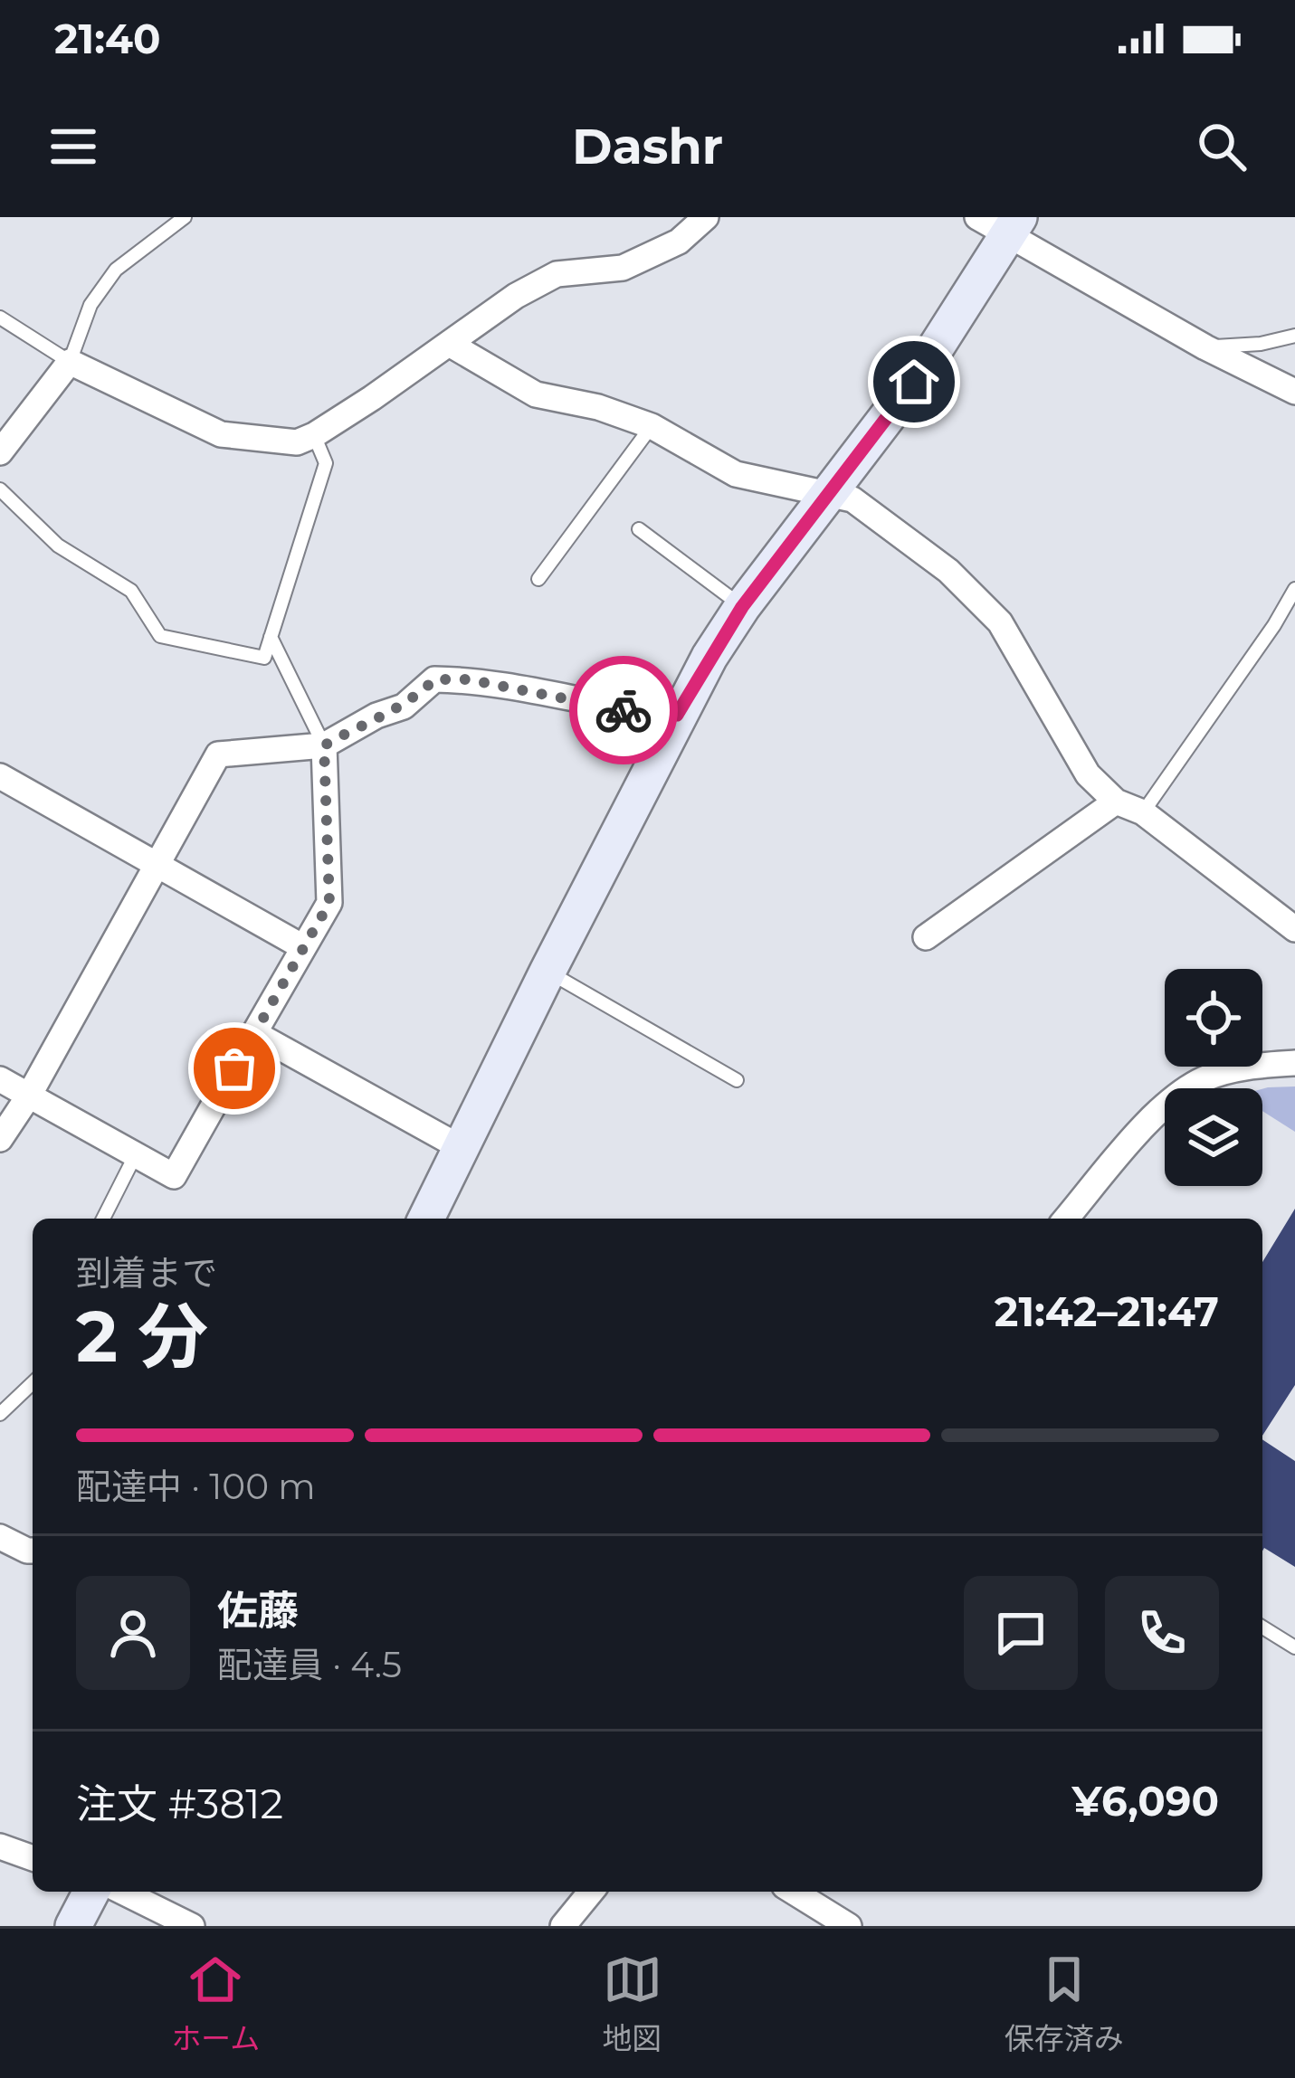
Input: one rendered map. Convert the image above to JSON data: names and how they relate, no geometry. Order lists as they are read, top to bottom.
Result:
{
  "page": {
    "status": "21:40",
    "header": "Dashr",
    "heading": ["2 分", "到着まで", "21:42–21:47"],
    "panel": [
      "佐藤",
      "配達員 · 4.5",
      "注文 #3812",
      "¥6,090"
    ],
    "bar": "配達中 · 100 m",
    "tabs": ["ホーム", "地図", "保存済み"]
  }
}
